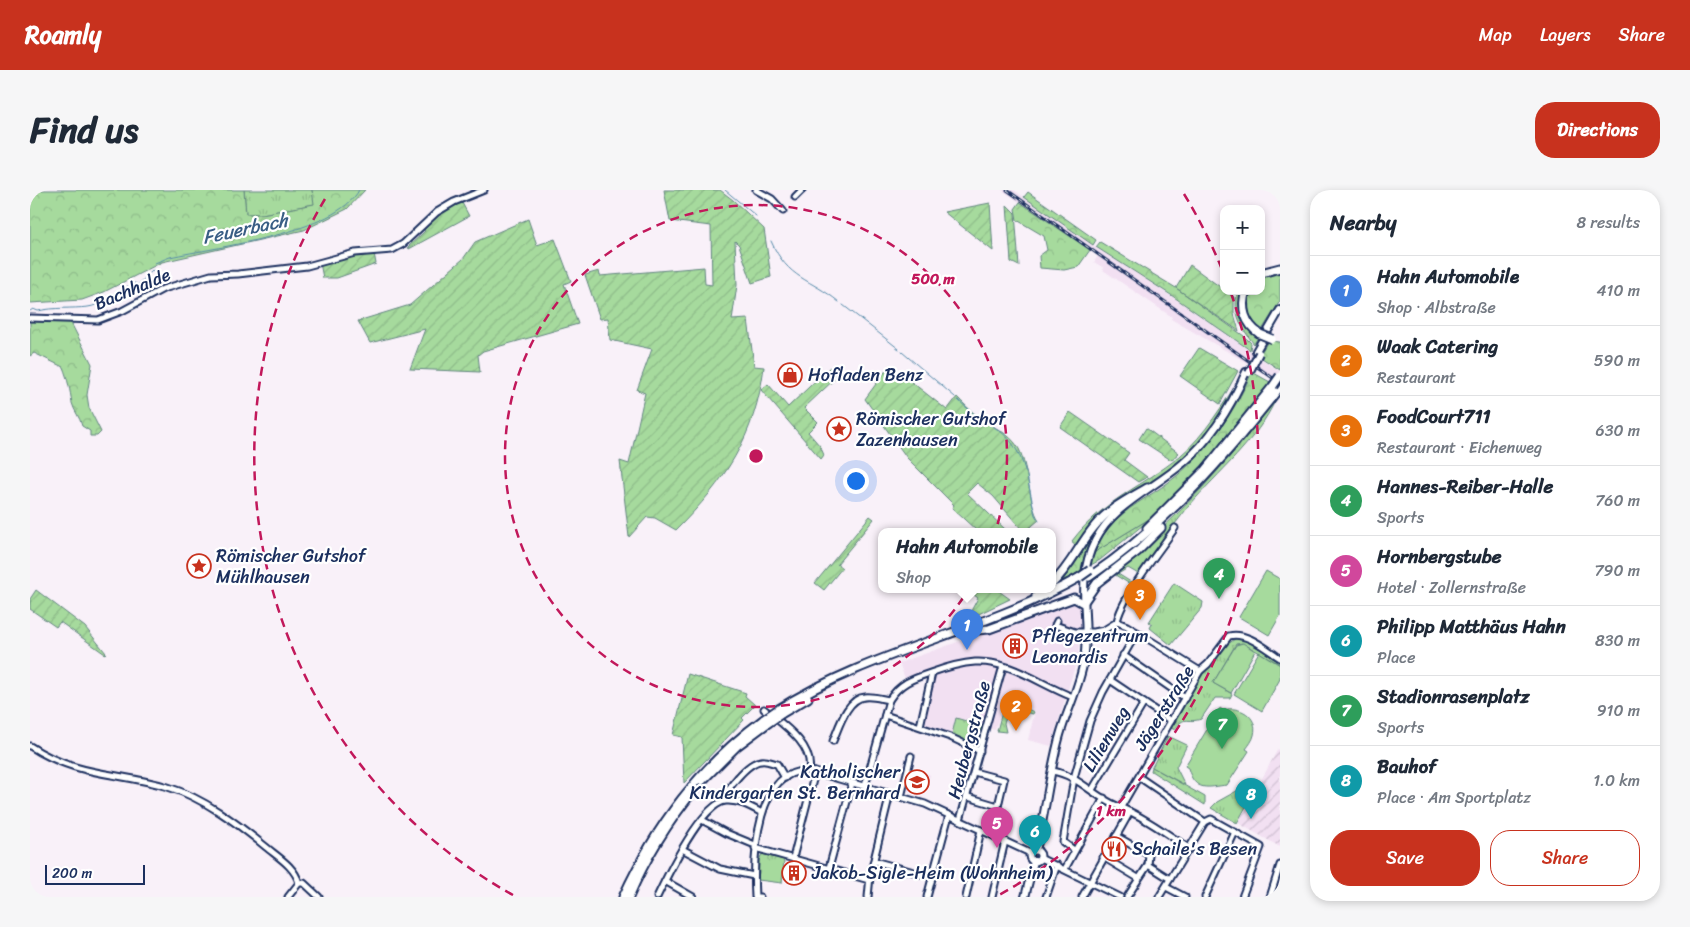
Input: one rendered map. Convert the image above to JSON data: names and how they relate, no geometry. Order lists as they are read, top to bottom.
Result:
{
  "streets": {
    "street": [
      "Bachhalde",
      "Jägerstraße",
      "Lilienweg",
      "Heubergstraße"
    ]
  },
  "water": ["Feuerbach"],
  "places": {
    "shop": ["Hofladen Benz"],
    "place": ["Römischer Gutshof Zazenhausen", "Römischer Gutshof Mühlhausen"],
    "building": ["Pflegezentrum Leonardis", "Jakob-Sigle-Heim (Wohnheim)"],
    "school or university": ["Katholischer Kindergarten St. Bernhard"],
    "restaurant": ["Schaile's Besen"]
  },
  "scale_bar": "200 m",
  "page": {
    "header": "Roamly",
    "nav": ["Map", "Layers", "Share"],
    "title": "Find us",
    "buttons": [
      "Directions",
      ["Save", "Share"]
    ],
    "heading": ["Nearby", "8 results"],
    "map_buttons": ["+", "−"],
    "list": [
      {
        "mark": "1",
        "name": "Hahn Automobile",
        "note": "Shop · Albstraße",
        "value": "410 m"
      },
      {
        "mark": "2",
        "name": "Waak Catering",
        "note": "Restaurant",
        "value": "590 m"
      },
      {
        "mark": "3",
        "name": "FoodCourt711",
        "note": "Restaurant · Eichenweg",
        "value": "630 m"
      },
      {
        "mark": "4",
        "name": "Hannes-Reiber-Halle",
        "note": "Sports",
        "value": "760 m"
      },
      {
        "mark": "5",
        "name": "Hornbergstube",
        "note": "Hotel · Zollernstraße",
        "value": "790 m"
      },
      {
        "mark": "6",
        "name": "Philipp Matthäus Hahn",
        "note": "Place",
        "value": "830 m"
      },
      {
        "mark": "7",
        "name": "Stadionrasenplatz",
        "note": "Sports",
        "value": "910 m"
      },
      {
        "mark": "8",
        "name": "Bauhof",
        "note": "Place · Am Sportplatz",
        "value": "1.0 km"
      }
    ],
    "popup": ["Hahn Automobile", "Shop"],
    "pins": [
      "4",
      "3",
      "1",
      "2",
      "7",
      "8",
      "5",
      "6"
    ],
    "scale": "200 m"
  },
  "rings": ["500 m", "1 km"]
}
